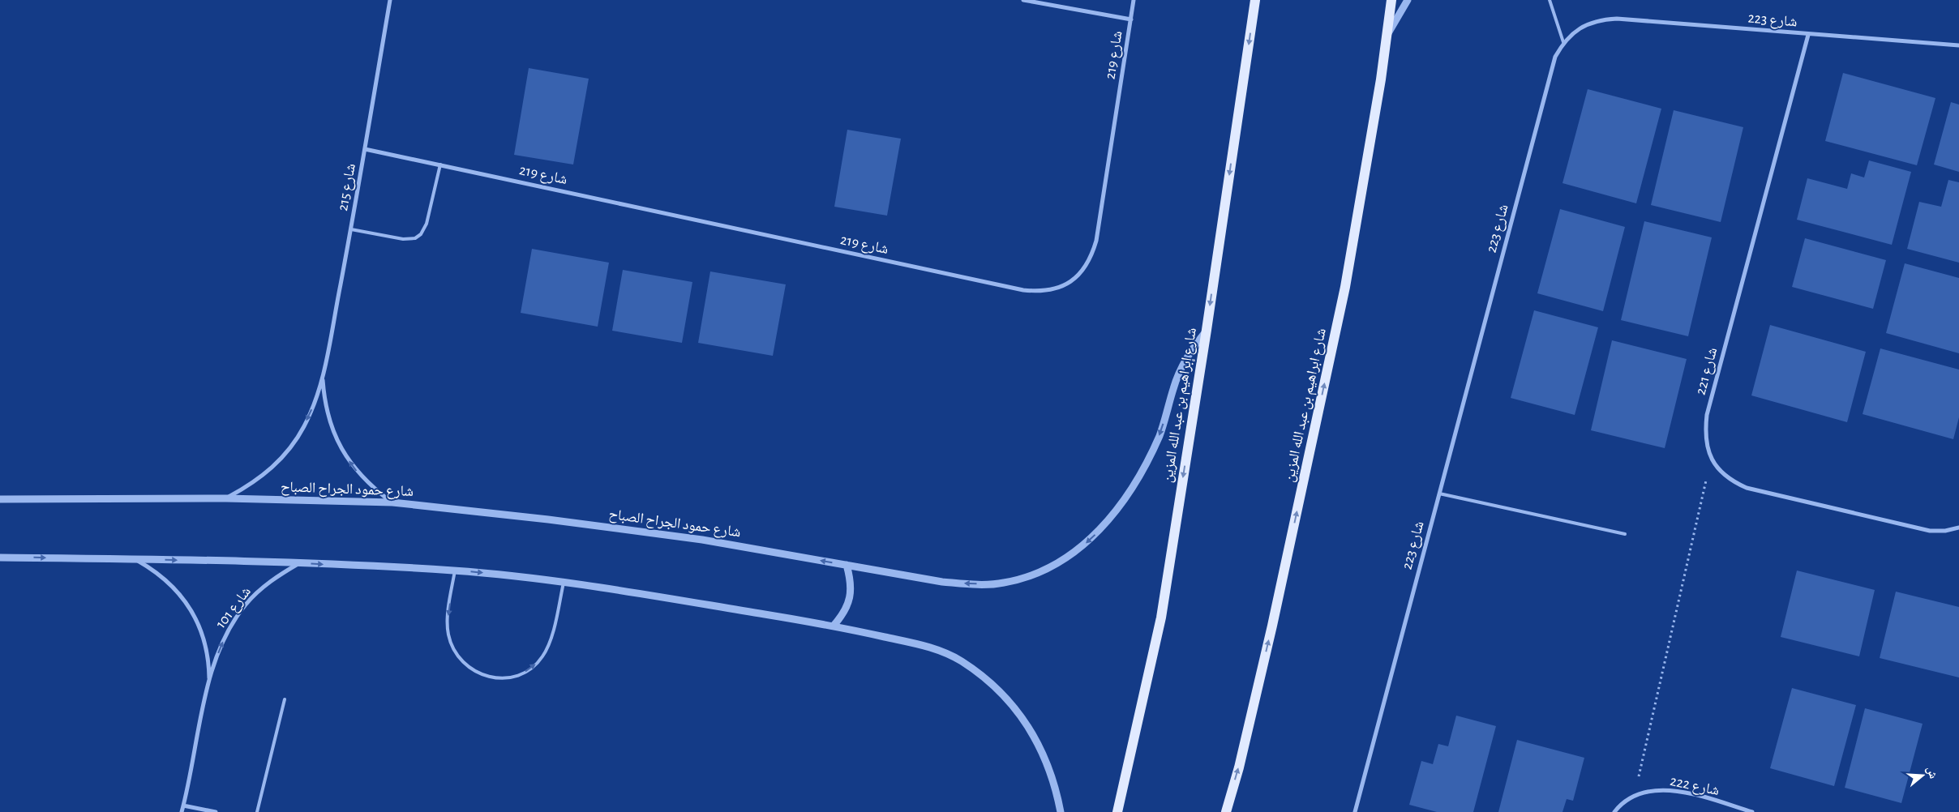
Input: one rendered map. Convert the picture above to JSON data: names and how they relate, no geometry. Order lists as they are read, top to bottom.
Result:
{
  "streets": {
    "main road": ["شارع إبراهيم بن عبد الله المزين", "شارع ابراهيم بن عبد الله المزين"],
    "street": [
      "شارع 223",
      "شارع 219",
      "شارع 215",
      "شارع 221",
      "شارع حمود الجراح الصباح",
      "شارع 101",
      "شارع 222"
    ]
  },
  "crossings": [
    ["شارع 223", "شارع 221"],
    ["شارع 219", "شارع 215"],
    ["شارع 215", "شارع حمود الجراح الصباح"],
    ["شارع إبراهيم بن عبد الله المزين", "شارع حمود الجراح الصباح"]
  ],
  "one_way": ["شارع إبراهيم بن عبد الله المزين", "شارع ابراهيم بن عبد الله المزين"],
  "north": "right"
}
